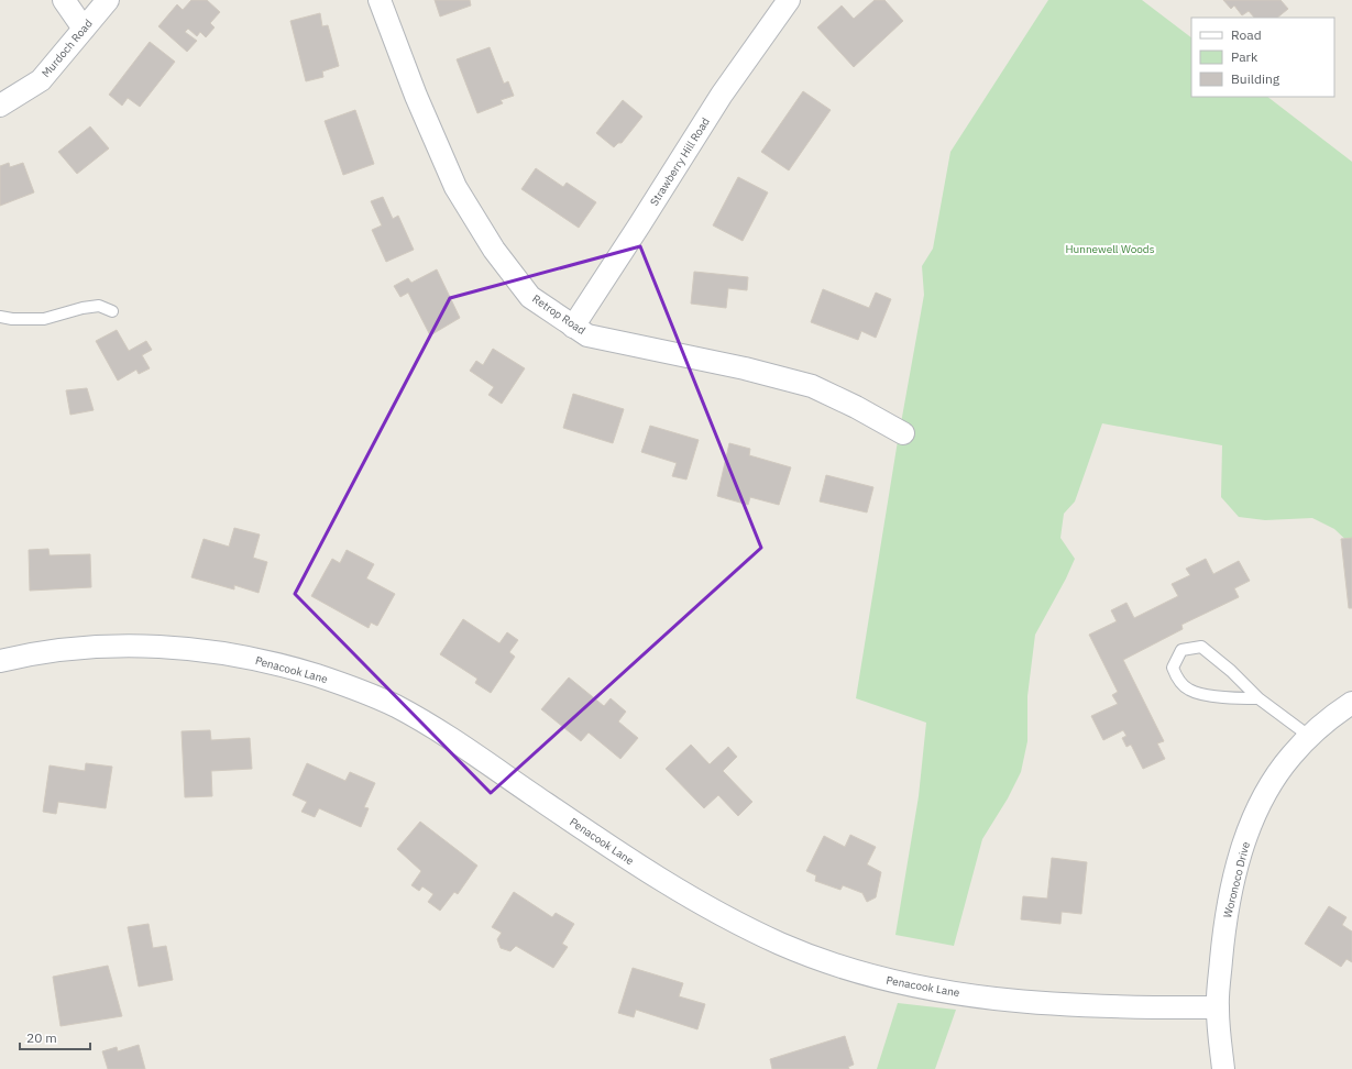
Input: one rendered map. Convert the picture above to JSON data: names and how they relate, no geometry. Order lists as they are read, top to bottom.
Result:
{
  "streets": {
    "street": [
      "Murdoch Road",
      "Strawberry Hill Road",
      "Retrop Road",
      "Penacook Lane",
      "Woronoco Drive"
    ]
  },
  "crossings": [
    ["Strawberry Hill Road", "Retrop Road"],
    ["Penacook Lane", "Woronoco Drive"]
  ],
  "parks": ["Hunnewell Woods"],
  "legend": ["Road", "Park", "Building"],
  "scale_bar": "20 m"
}
